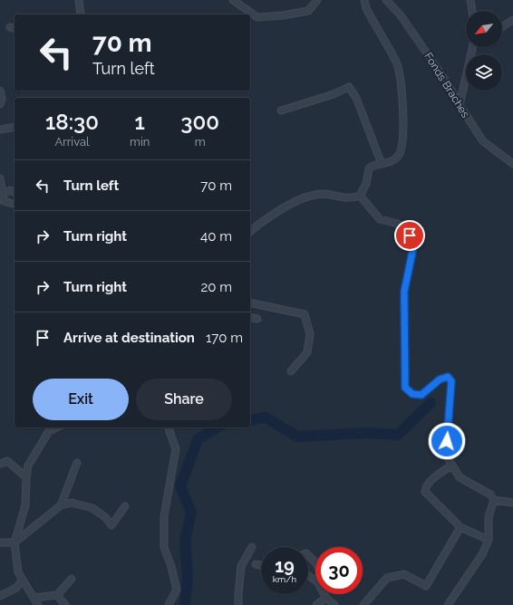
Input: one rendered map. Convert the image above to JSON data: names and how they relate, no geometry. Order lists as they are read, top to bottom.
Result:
{
  "streets": {
    "street": ["Fonds Braches"]
  },
  "north": "bottom left",
  "page": {
    "turn": ["70 m", "Turn left"],
    "eta": [
      "18:30",
      "Arrival",
      "1",
      "min",
      "300",
      "m"
    ],
    "list": [
      {
        "name": "Turn left",
        "value": "70 m"
      },
      {
        "name": "Turn right",
        "value": "40 m"
      },
      {
        "name": "Turn right",
        "value": "20 m"
      },
      {
        "name": "Arrive at destination",
        "value": "170 m"
      }
    ],
    "buttons": ["Exit", "Share"],
    "speed": "19 km/h",
    "limit": "30"
  }
}
